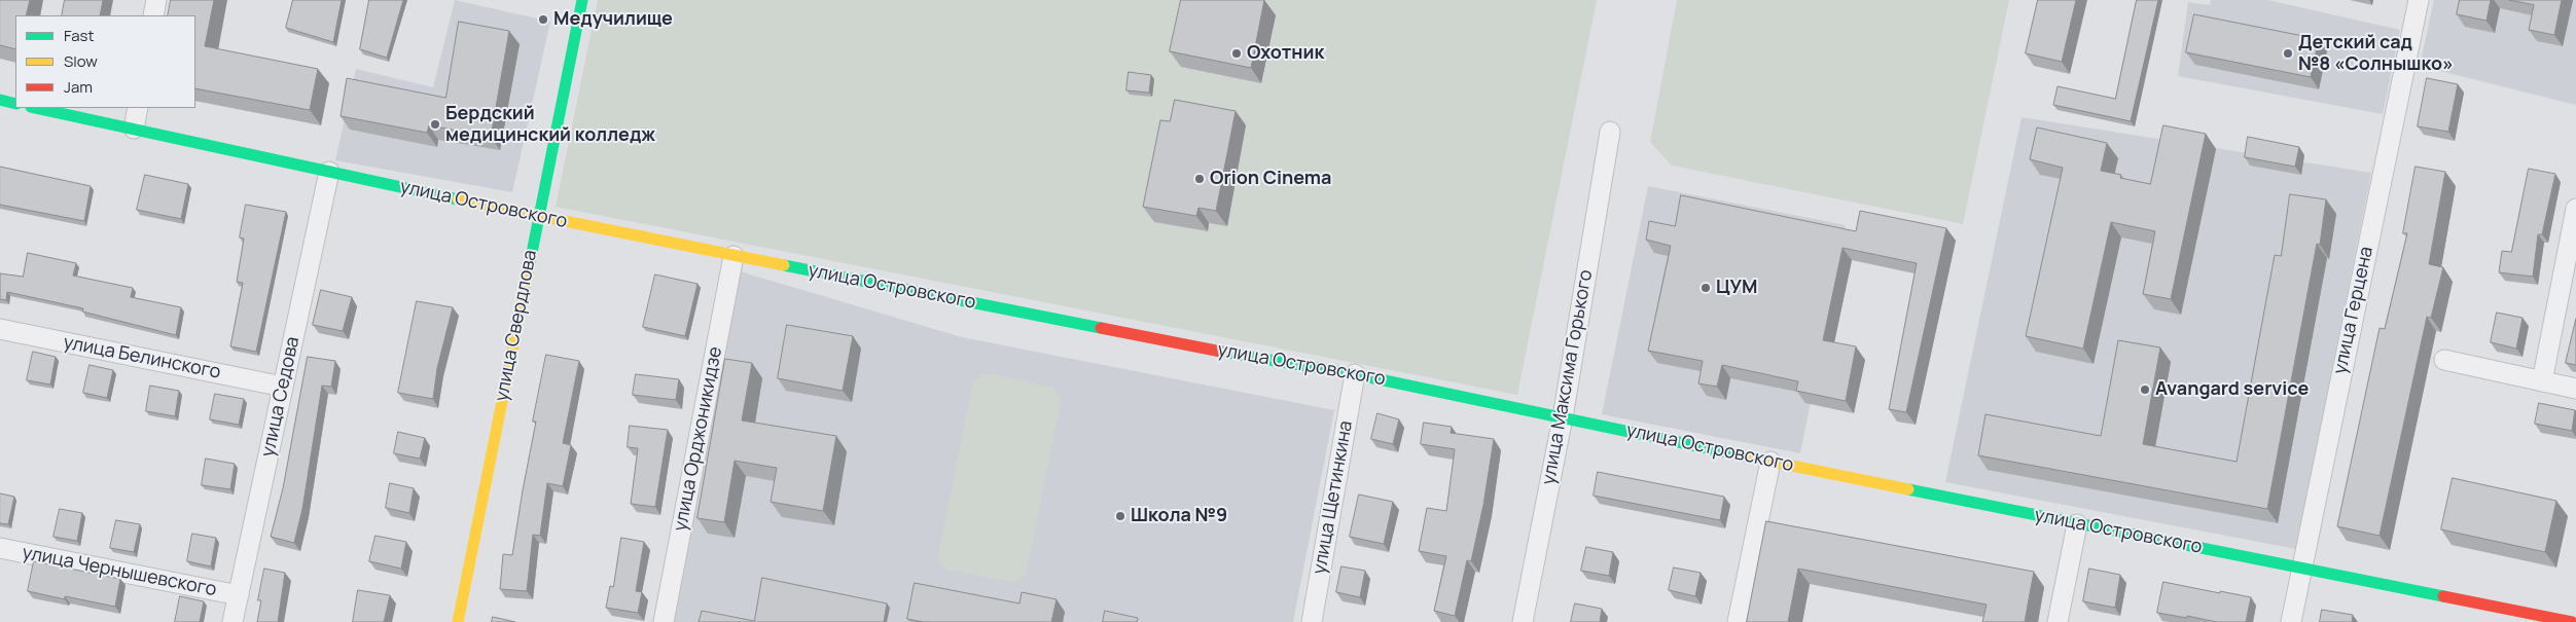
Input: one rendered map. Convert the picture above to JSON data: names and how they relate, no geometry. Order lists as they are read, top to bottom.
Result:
{
  "streets": {
    "street": [
      "улица Островского",
      "улица Герцена",
      "улица Свердлова",
      "улица Белинского",
      "улица Максима Горького",
      "улица Седова",
      "улица Орджоникидзе",
      "улица Щетинкина",
      "улица Чернышевского"
    ]
  },
  "crossings": [
    ["улица Островского", "улица Герцена"],
    ["улица Островского", "улица Свердлова"],
    ["улица Островского", "улица Максима Горького"],
    ["улица Островского", "улица Седова"],
    ["улица Островского", "улица Орджоникидзе"],
    ["улица Островского", "улица Щетинкина"],
    ["улица Белинского", "улица Седова"],
    ["улица Седова", "улица Чернышевского"]
  ],
  "places": [
    "Медучилище",
    "Охотник",
    "Детский сад №8 «Солнышко»",
    "Бердский медицинский колледж",
    "Orion Cinema",
    "ЦУМ",
    "Avangard service",
    "Школа №9"
  ],
  "legend": ["Fast", "Slow", "Jam"]
}
